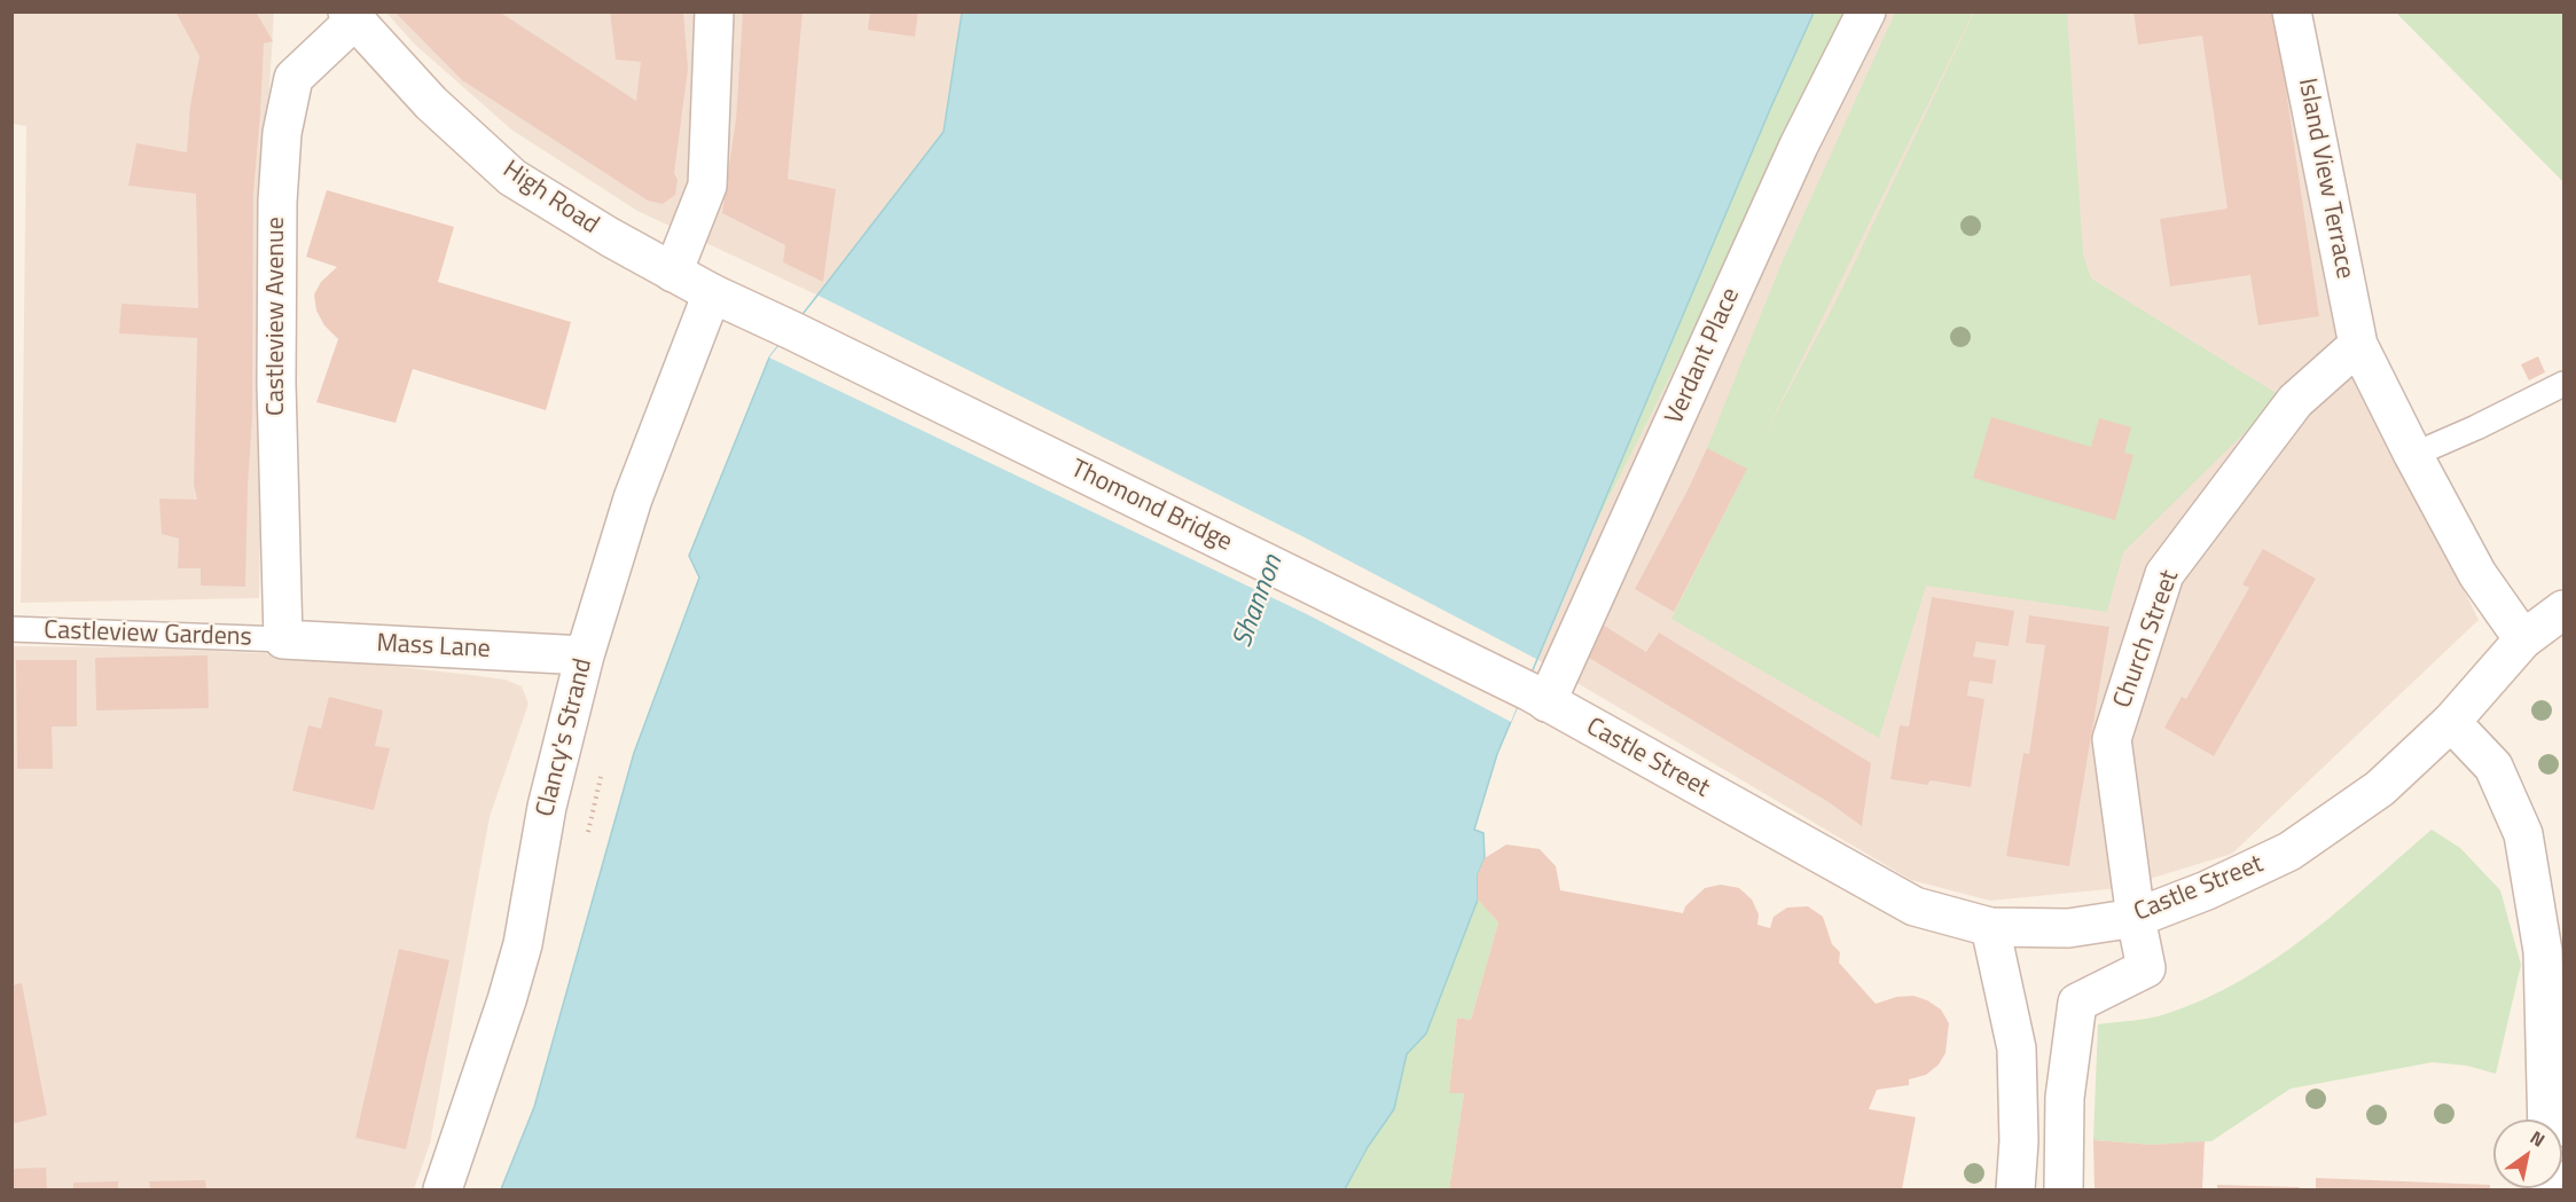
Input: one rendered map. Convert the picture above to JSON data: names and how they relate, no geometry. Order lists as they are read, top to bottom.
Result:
{
  "streets": {
    "street": [
      "Island View Terrace",
      "High Road",
      "Castleview Avenue",
      "Verdant Place",
      "Thomond Bridge",
      "Church Street",
      "Mass Lane",
      "Clancy's Strand",
      "Castle Street"
    ],
    "lane": ["Castleview Gardens"]
  },
  "crossings": [
    ["Island View Terrace", "Church Street"],
    ["Island View Terrace", "Castle Street"],
    ["High Road", "Castleview Avenue"],
    ["High Road", "Thomond Bridge"],
    ["High Road", "Clancy's Strand"],
    ["Castleview Avenue", "Castleview Gardens"],
    ["Castleview Avenue", "Mass Lane"],
    ["Verdant Place", "Thomond Bridge"],
    ["Verdant Place", "Castle Street"],
    ["Thomond Bridge", "Castle Street"],
    ["Castleview Gardens", "Mass Lane"],
    ["Church Street", "Castle Street"],
    ["Mass Lane", "Clancy's Strand"]
  ],
  "water": ["Shannon"],
  "north": "top right"
}
